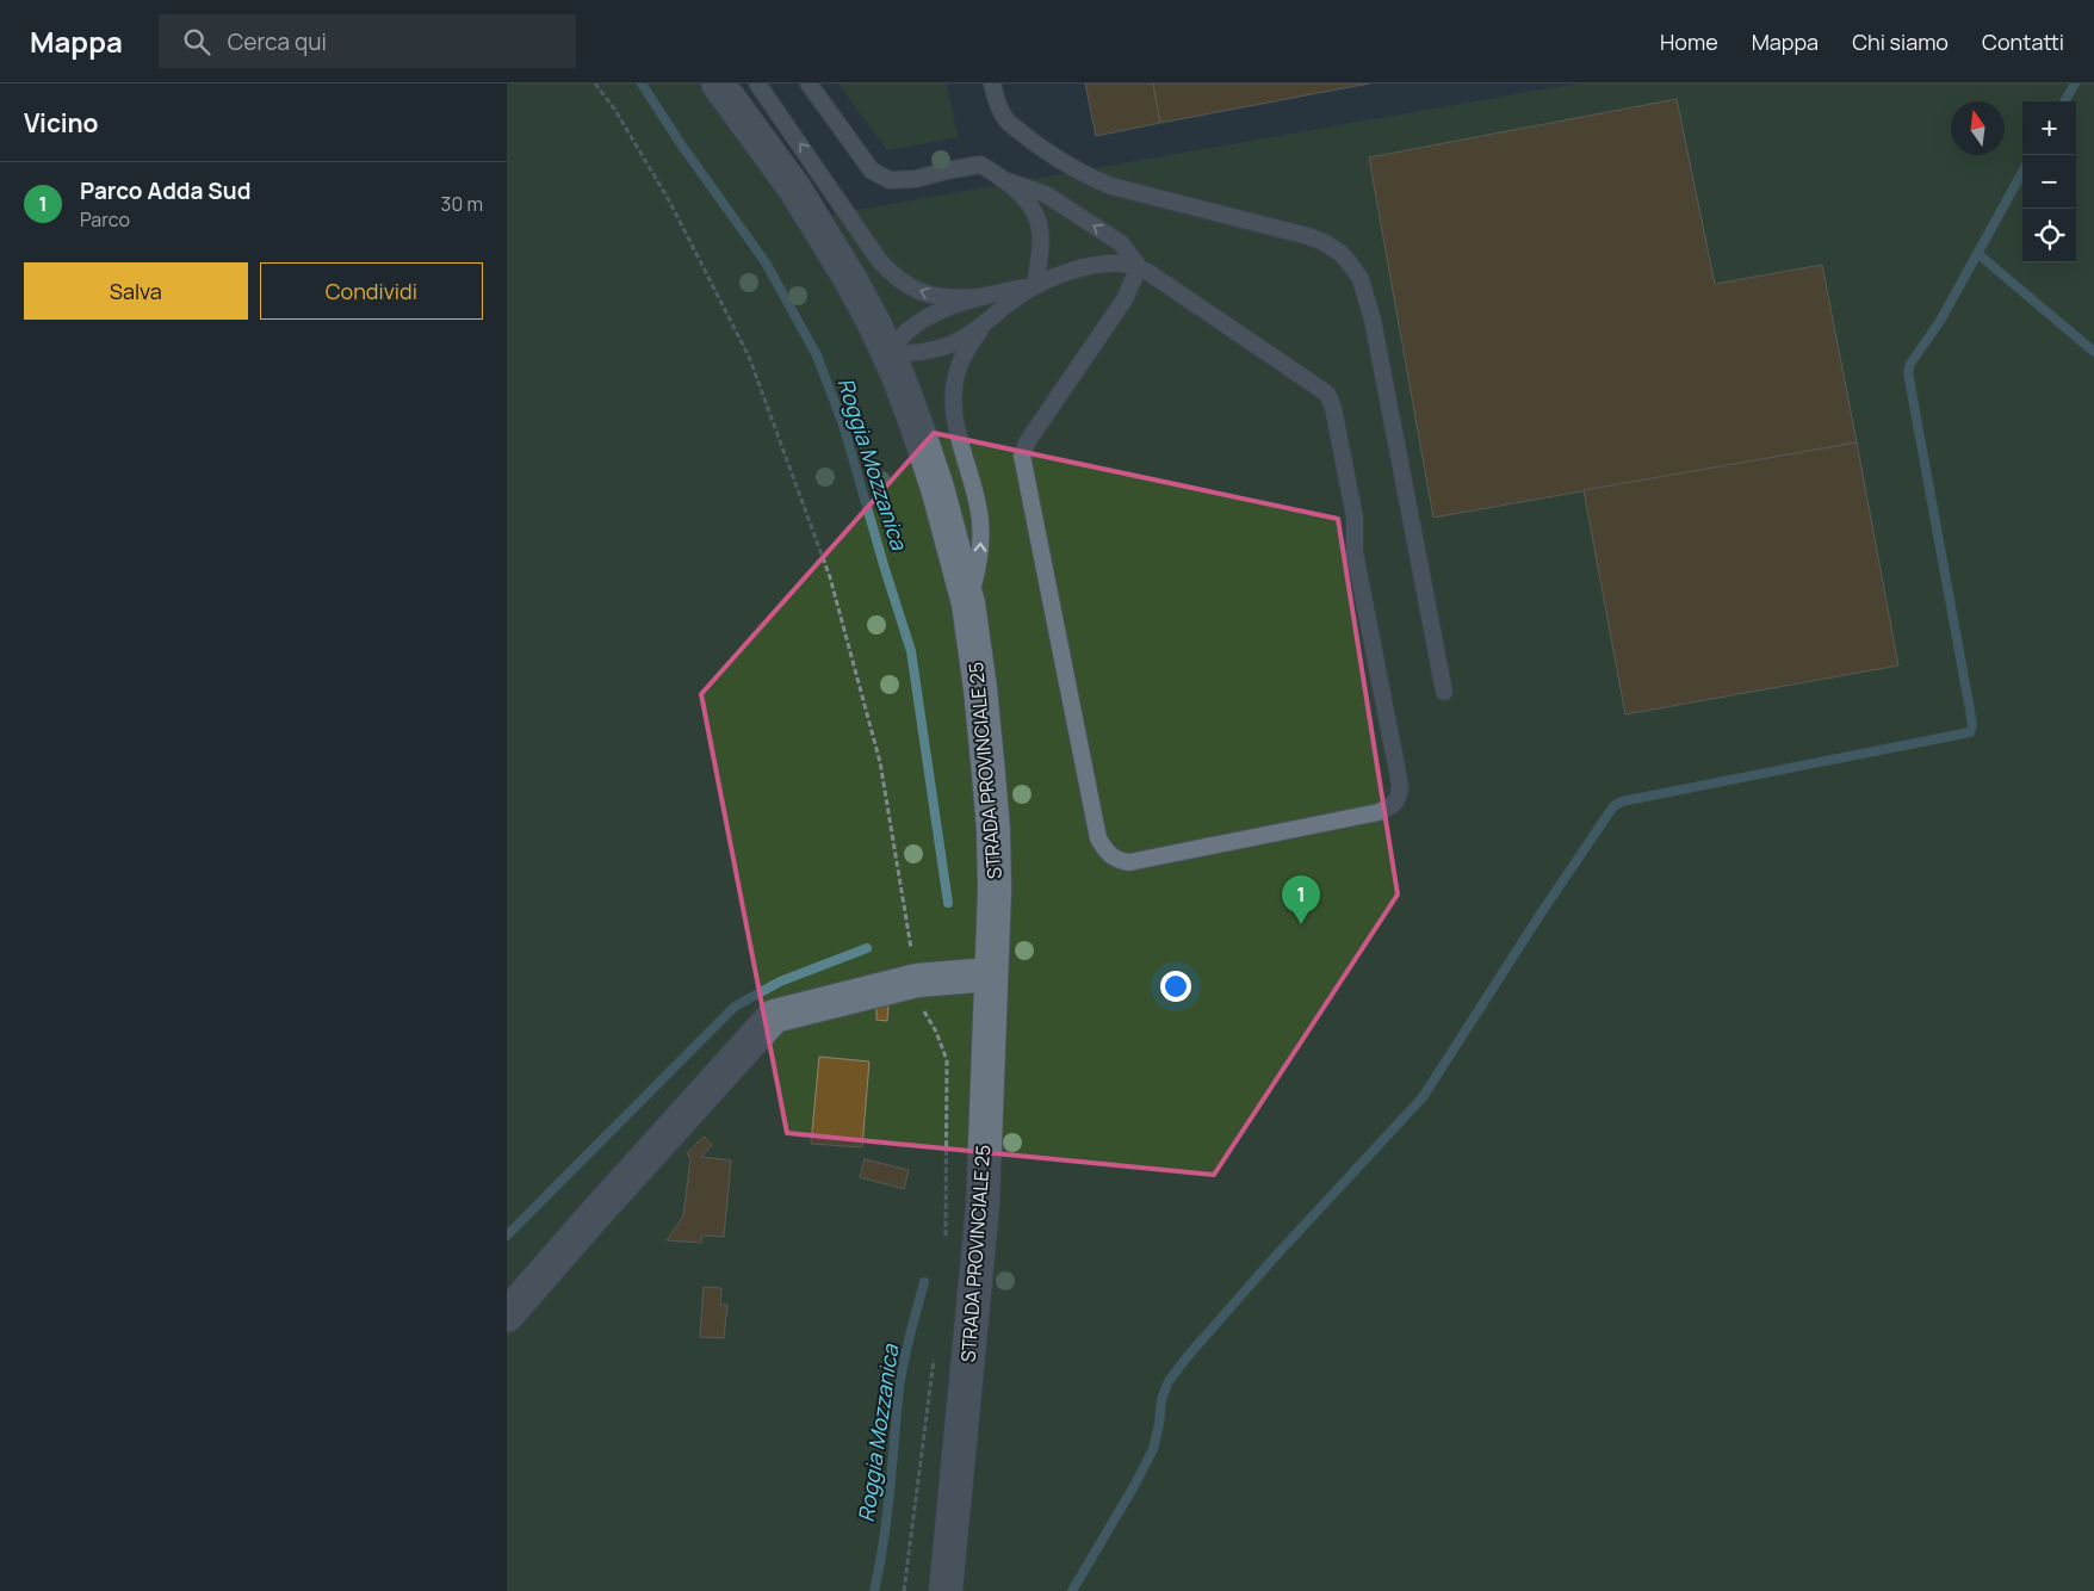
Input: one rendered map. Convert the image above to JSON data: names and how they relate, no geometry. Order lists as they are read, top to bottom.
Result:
{
  "streets": {
    "street": ["STRADA PROVINCIALE 25"]
  },
  "water": ["Roggia Mozzanica"],
  "north": "top",
  "page": {
    "header": "Mappa",
    "search": "Cerca qui",
    "nav": [
      "Home",
      "Mappa",
      "Chi siamo",
      "Contatti"
    ],
    "heading": "Vicino",
    "map_buttons": ["+", "−"],
    "list": [
      {
        "mark": "1",
        "name": "Parco Adda Sud",
        "note": "Parco",
        "value": "30 m"
      }
    ],
    "buttons": ["Salva", "Condividi"],
    "pins": "1"
  }
}
